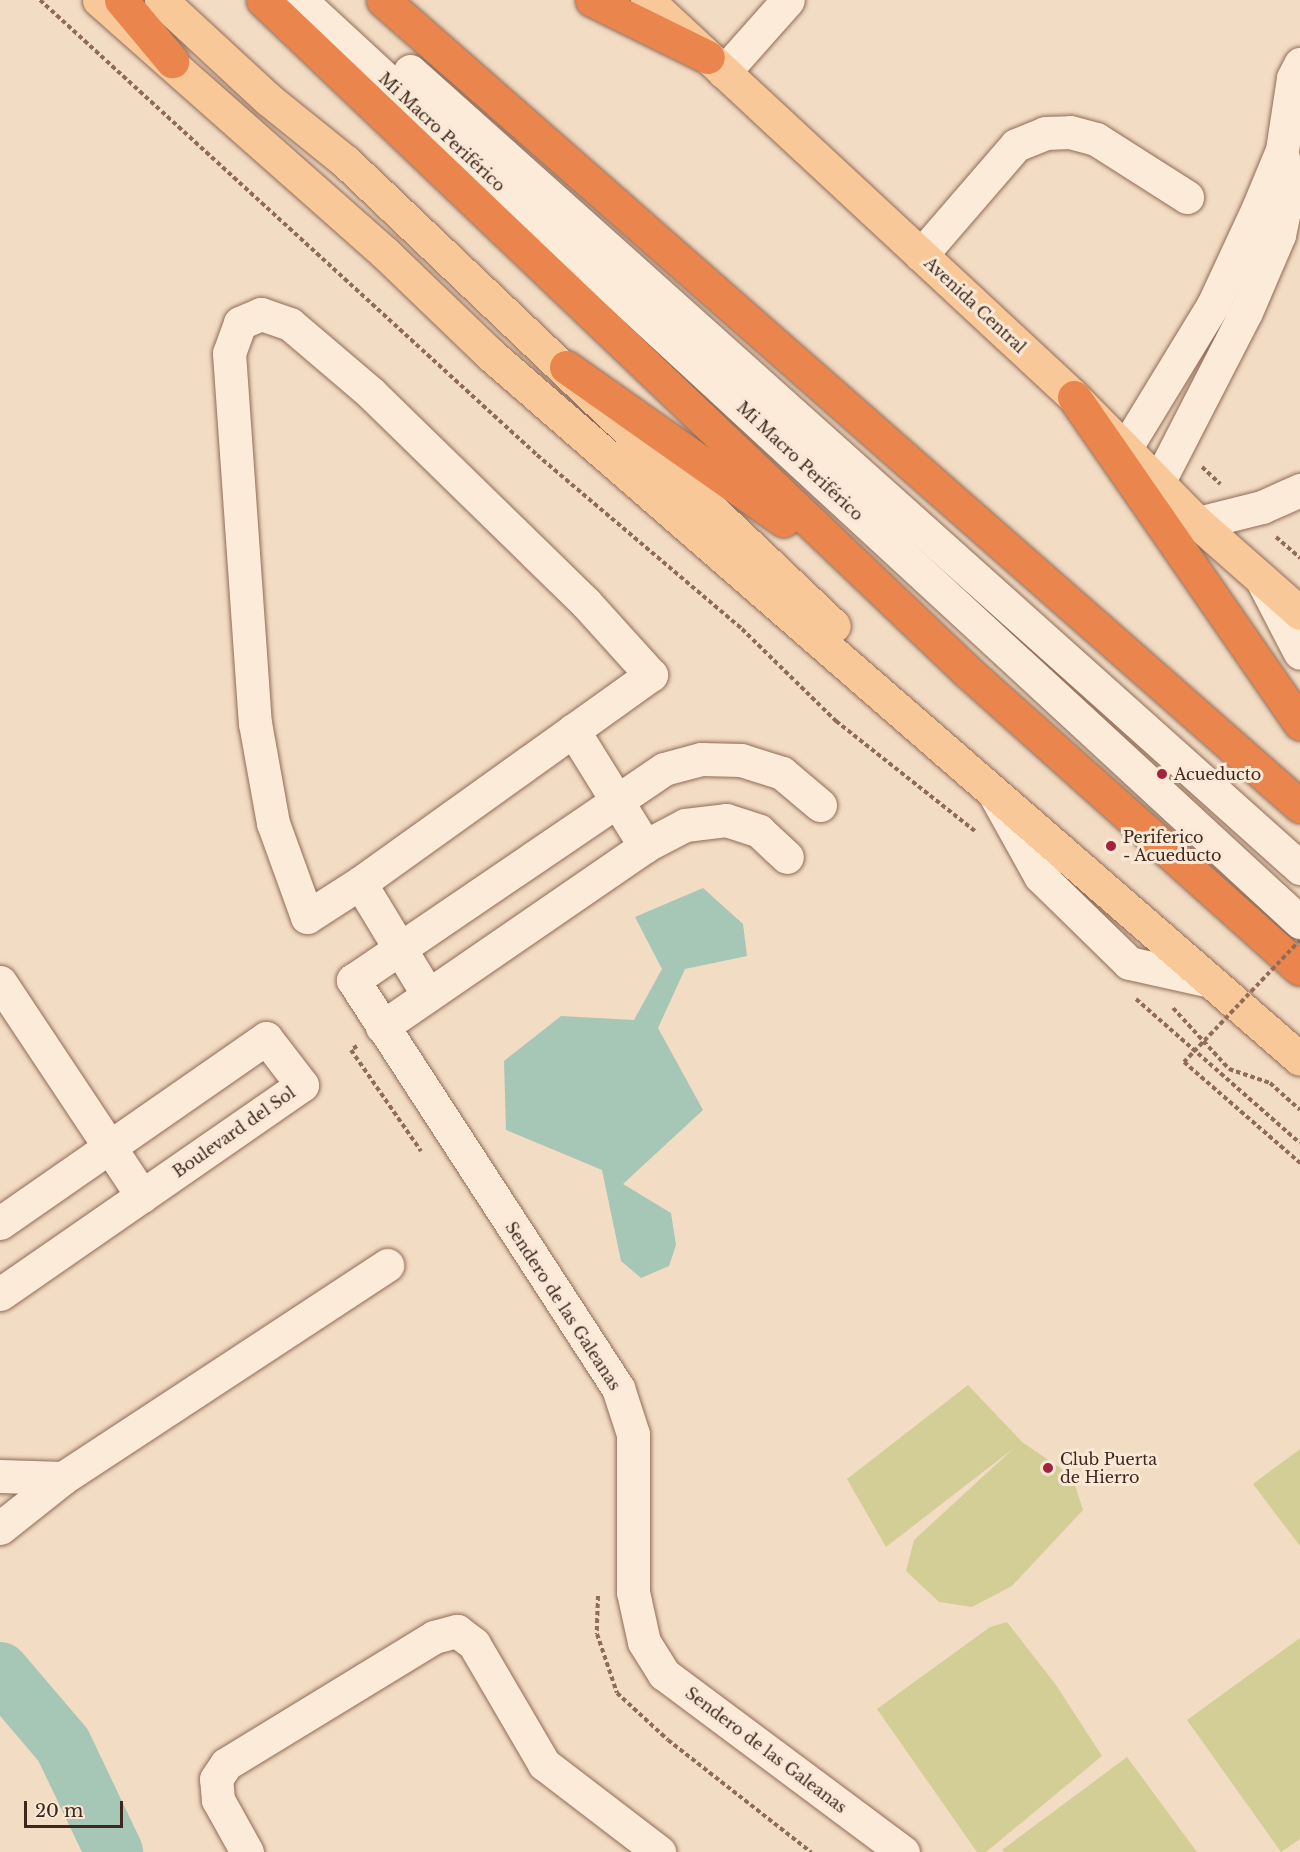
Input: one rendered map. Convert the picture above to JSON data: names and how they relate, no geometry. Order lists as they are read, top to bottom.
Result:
{
  "streets": {
    "main road": ["Avenida Central"],
    "street": ["Mi Macro Periférico", "Boulevard del Sol", "Sendero de las Galeanas"]
  },
  "places": ["Acueducto", "Periferico - Acueducto", "Club Puerta de Hierro"],
  "scale_bar": "20 m"
}
